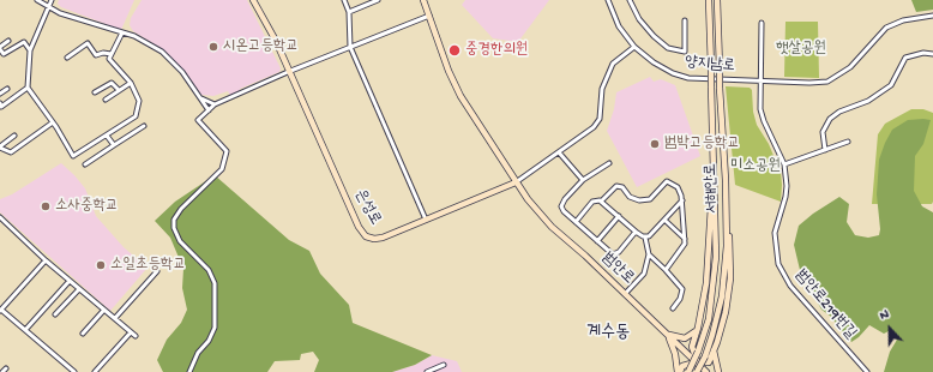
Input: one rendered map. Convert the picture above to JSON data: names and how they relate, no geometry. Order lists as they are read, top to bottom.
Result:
{
  "streets": {
    "main road": ["서해안로", "은성로", "범안로"],
    "street": ["양지남로", "범안로219번길"]
  },
  "crossings": [
    ["은성로", "범안로"]
  ],
  "districts": ["계수동"],
  "parks": ["햇살공원", "미소공원"],
  "places": [
    "시온고등학교",
    "중경한의원",
    "범박고등학교",
    "소사중학교",
    "소일초등학교"
  ],
  "north": "top"
}
